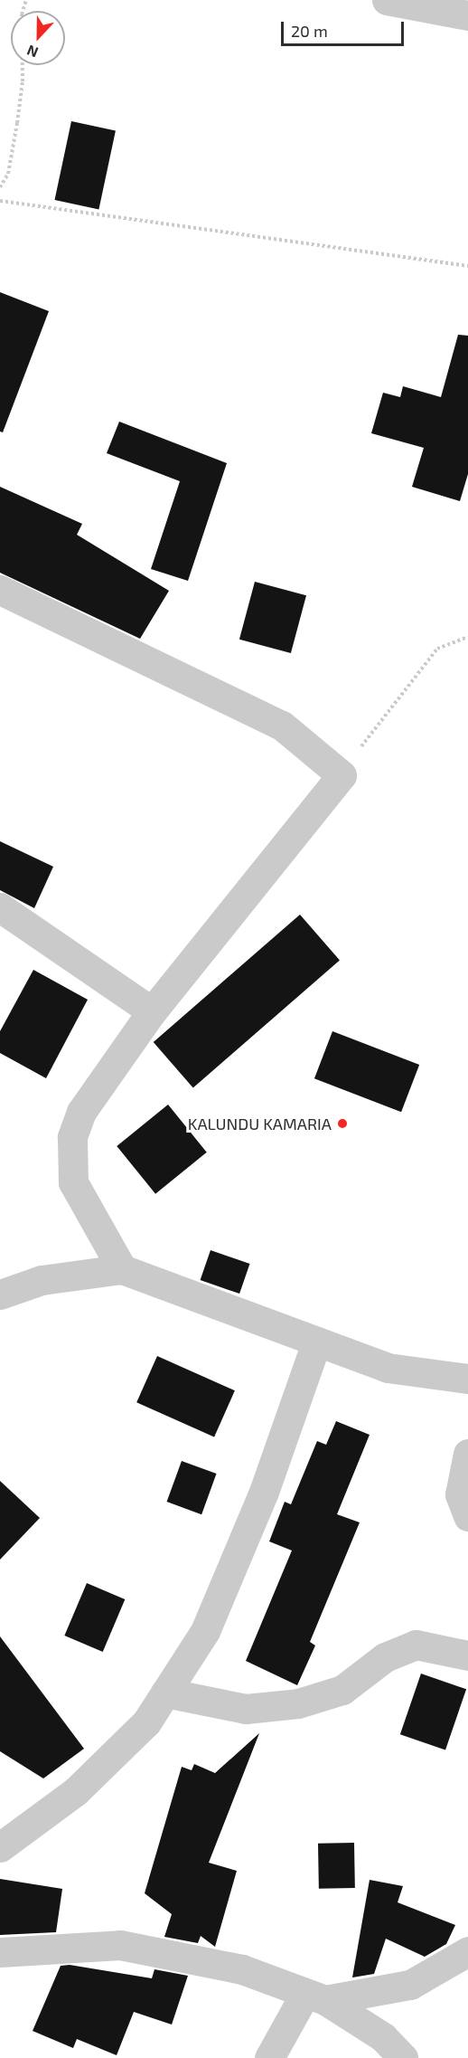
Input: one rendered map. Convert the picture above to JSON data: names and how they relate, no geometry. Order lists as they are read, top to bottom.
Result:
{
  "places": ["KALUNDU KAMARIA"],
  "scale_bar": "20 m",
  "north": "bottom"
}
